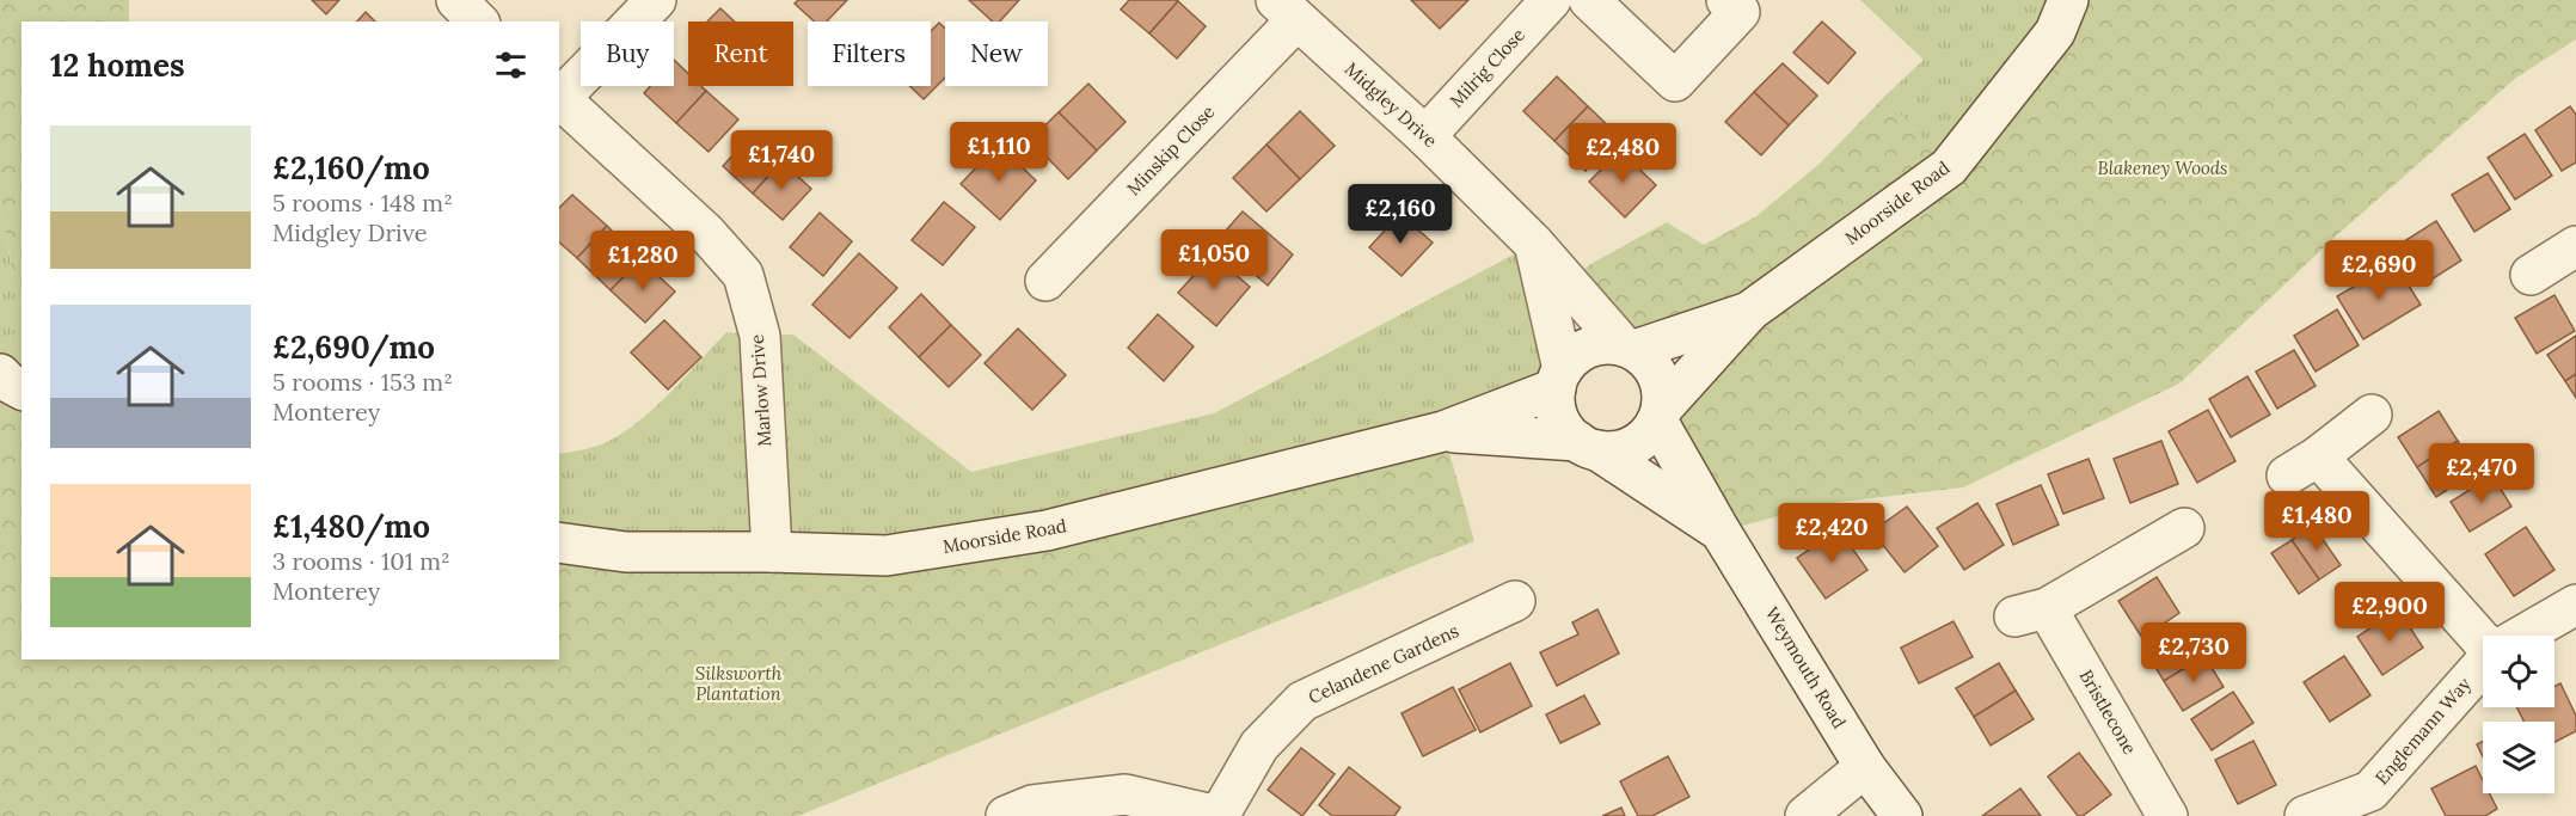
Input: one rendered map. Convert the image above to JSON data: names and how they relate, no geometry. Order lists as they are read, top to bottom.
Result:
{
  "streets": {
    "street": [
      "Milrig Close",
      "Midgley Drive",
      "Minskip Close",
      "Moorside Road",
      "Marlow Drive",
      "Celandene Gardens",
      "Weymouth Road",
      "Bristlecone",
      "Englemann Way"
    ]
  },
  "crossings": [
    ["Milrig Close", "Midgley Drive"],
    ["Midgley Drive", "Minskip Close"],
    ["Midgley Drive", "Moorside Road"],
    ["Midgley Drive", "Weymouth Road"],
    ["Moorside Road", "Marlow Drive"],
    ["Moorside Road", "Weymouth Road"]
  ],
  "parks": ["Blakeney Woods", "Silksworth Plantation"],
  "page": {
    "chip": [
      "Buy",
      "Rent",
      "Filters",
      "New"
    ],
    "heading": "12 homes",
    "list": [
      {
        "name": "£2,160/mo",
        "note": "5 rooms · 148 m² · Midgley Drive"
      },
      {
        "name": "£2,690/mo",
        "note": "5 rooms · 153 m² · Monterey"
      },
      {
        "name": "£1,480/mo",
        "note": "3 rooms · 101 m² · Monterey"
      }
    ],
    "price": [
      "£1,110",
      "£2,480",
      "£1,740",
      "£2,160",
      "£1,050",
      "£1,280",
      "£2,690",
      "£2,470",
      "£1,480",
      "£2,420",
      "£2,900",
      "£2,730"
    ]
  }
}
